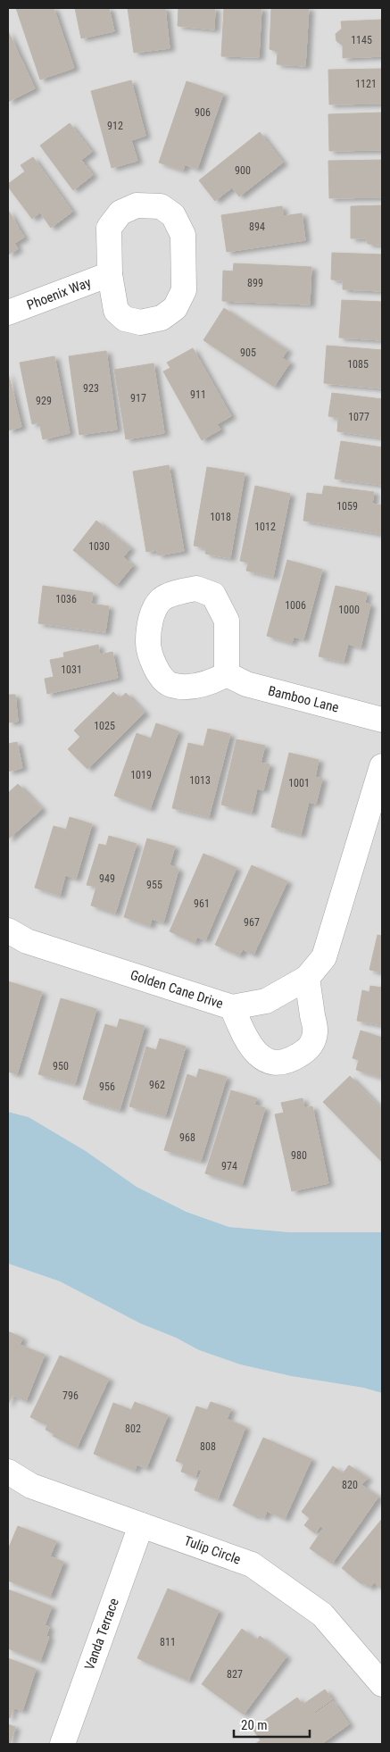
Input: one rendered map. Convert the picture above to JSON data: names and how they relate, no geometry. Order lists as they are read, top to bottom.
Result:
{
  "streets": {
    "street": [
      "Phoenix Way",
      "Bamboo Lane",
      "Golden Cane Drive",
      "Tulip Circle",
      "Vanda Terrace"
    ]
  },
  "crossings": [
    ["Tulip Circle", "Vanda Terrace"]
  ],
  "house_numbers": [
    "1145",
    "1121",
    "906",
    "912",
    "900",
    "894",
    "899",
    "905",
    "1085",
    "923",
    "911",
    "917",
    "929",
    "1077",
    "1059",
    "1018",
    "1012",
    "1030",
    "1036",
    "1006",
    "1000",
    "1031",
    "1025",
    "1019",
    "1013",
    "1001",
    "949",
    "955",
    "961",
    "967",
    "950",
    "962",
    "956",
    "968",
    "980",
    "974",
    "796",
    "802",
    "808",
    "820",
    "811",
    "827"
  ],
  "scale_bar": "20 m"
}
